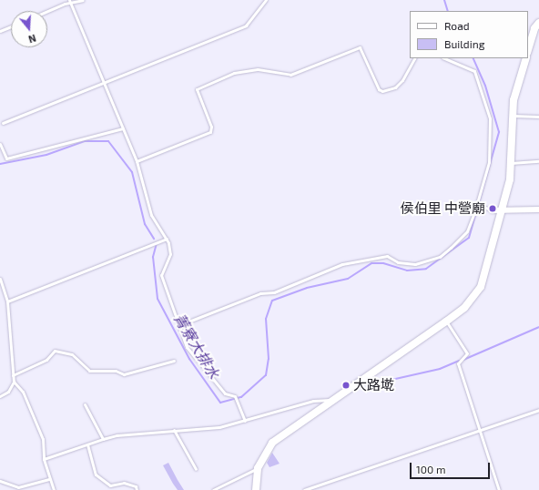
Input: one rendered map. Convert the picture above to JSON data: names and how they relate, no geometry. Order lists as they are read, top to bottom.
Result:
{
  "water": ["菁寮大排水"],
  "places": ["侯伯里 中營廟", "大路墘"],
  "legend": ["Road", "Building"],
  "scale_bar": "100 m",
  "north": "bottom"
}
